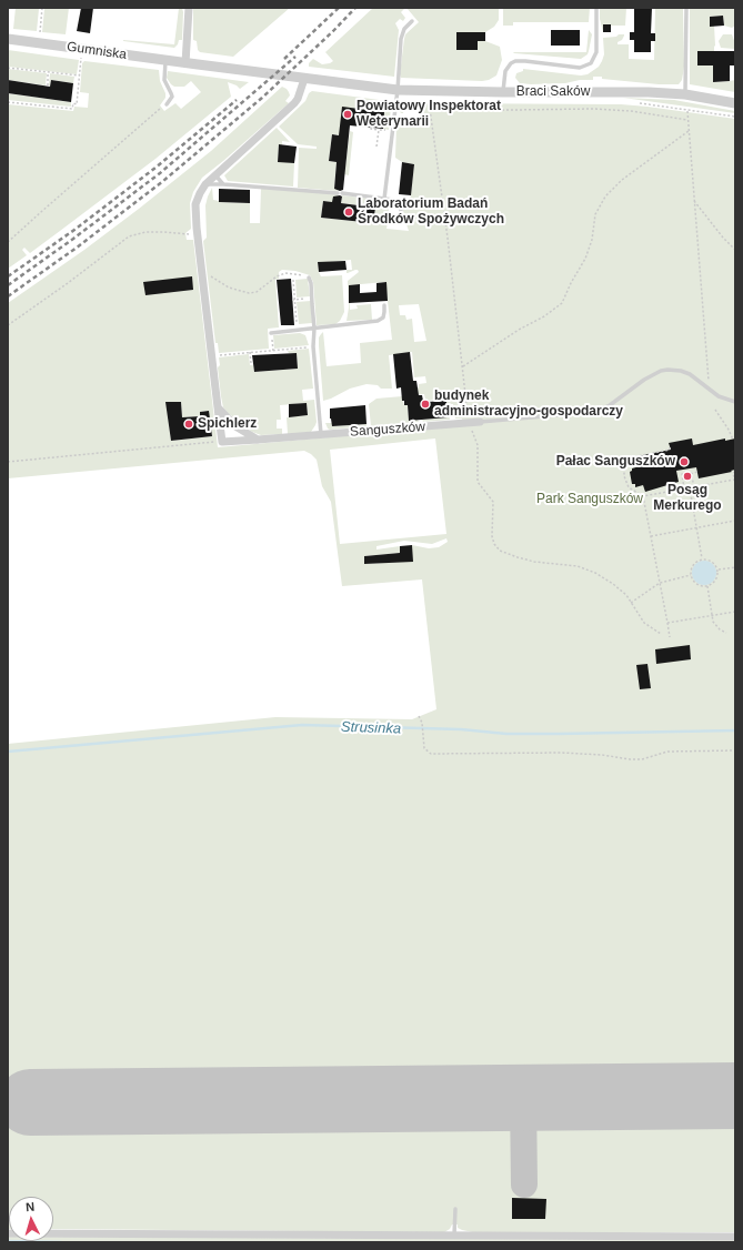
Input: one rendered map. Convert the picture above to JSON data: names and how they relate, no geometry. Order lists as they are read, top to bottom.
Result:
{
  "streets": {
    "street": ["Gumniska", "Braci Saków", "Sanguszków"]
  },
  "crossings": [
    ["Gumniska", "Braci Saków"]
  ],
  "water": ["Strusinka"],
  "parks": ["Park Sanguszków"],
  "places": [
    "Powiatowy Inspektorat Weterynarii",
    "Laboratorium Badań Środków Spożywczych",
    "budynek administracyjno-gospodarczy",
    "Spichlerz",
    "Pałac Sanguszków",
    "Posąg Merkurego"
  ],
  "north": "top"
}
